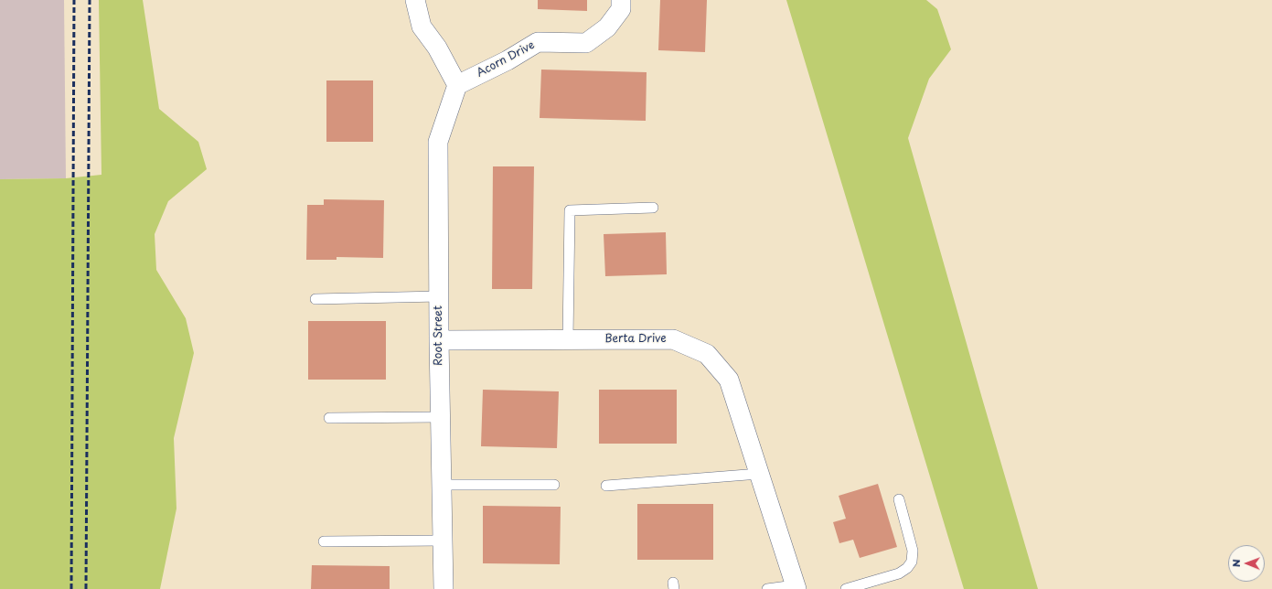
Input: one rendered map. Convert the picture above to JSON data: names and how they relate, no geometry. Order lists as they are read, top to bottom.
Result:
{
  "streets": {
    "street": ["Acorn Drive", "Root Street", "Berta Drive"]
  },
  "crossings": [
    ["Acorn Drive", "Root Street"],
    ["Root Street", "Berta Drive"]
  ],
  "north": "left"
}
